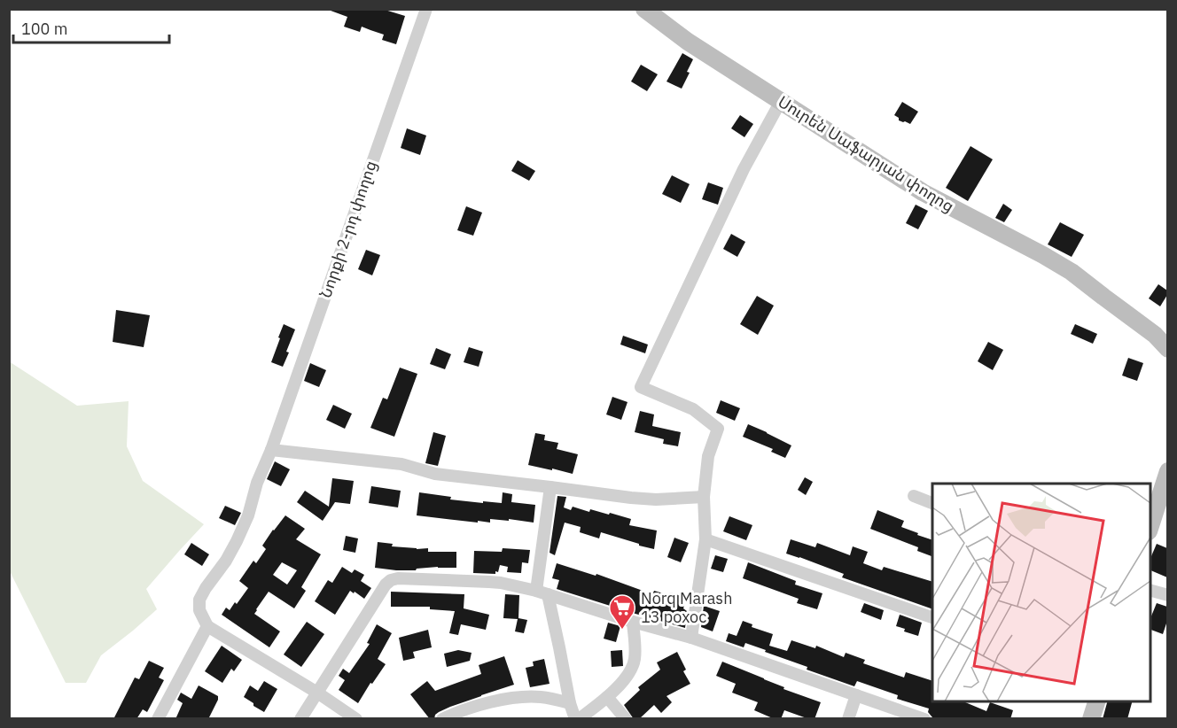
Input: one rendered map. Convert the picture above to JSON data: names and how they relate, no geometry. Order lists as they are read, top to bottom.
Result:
{
  "streets": {
    "main road": ["Սուրեն Սաֆարյան փողոց"],
    "street": ["Նորքի 2-րդ փողոց"]
  },
  "places": {
    "supermarket": ["Norq Marash 13 poxoc"]
  },
  "scale_bar": "100 m"
}
